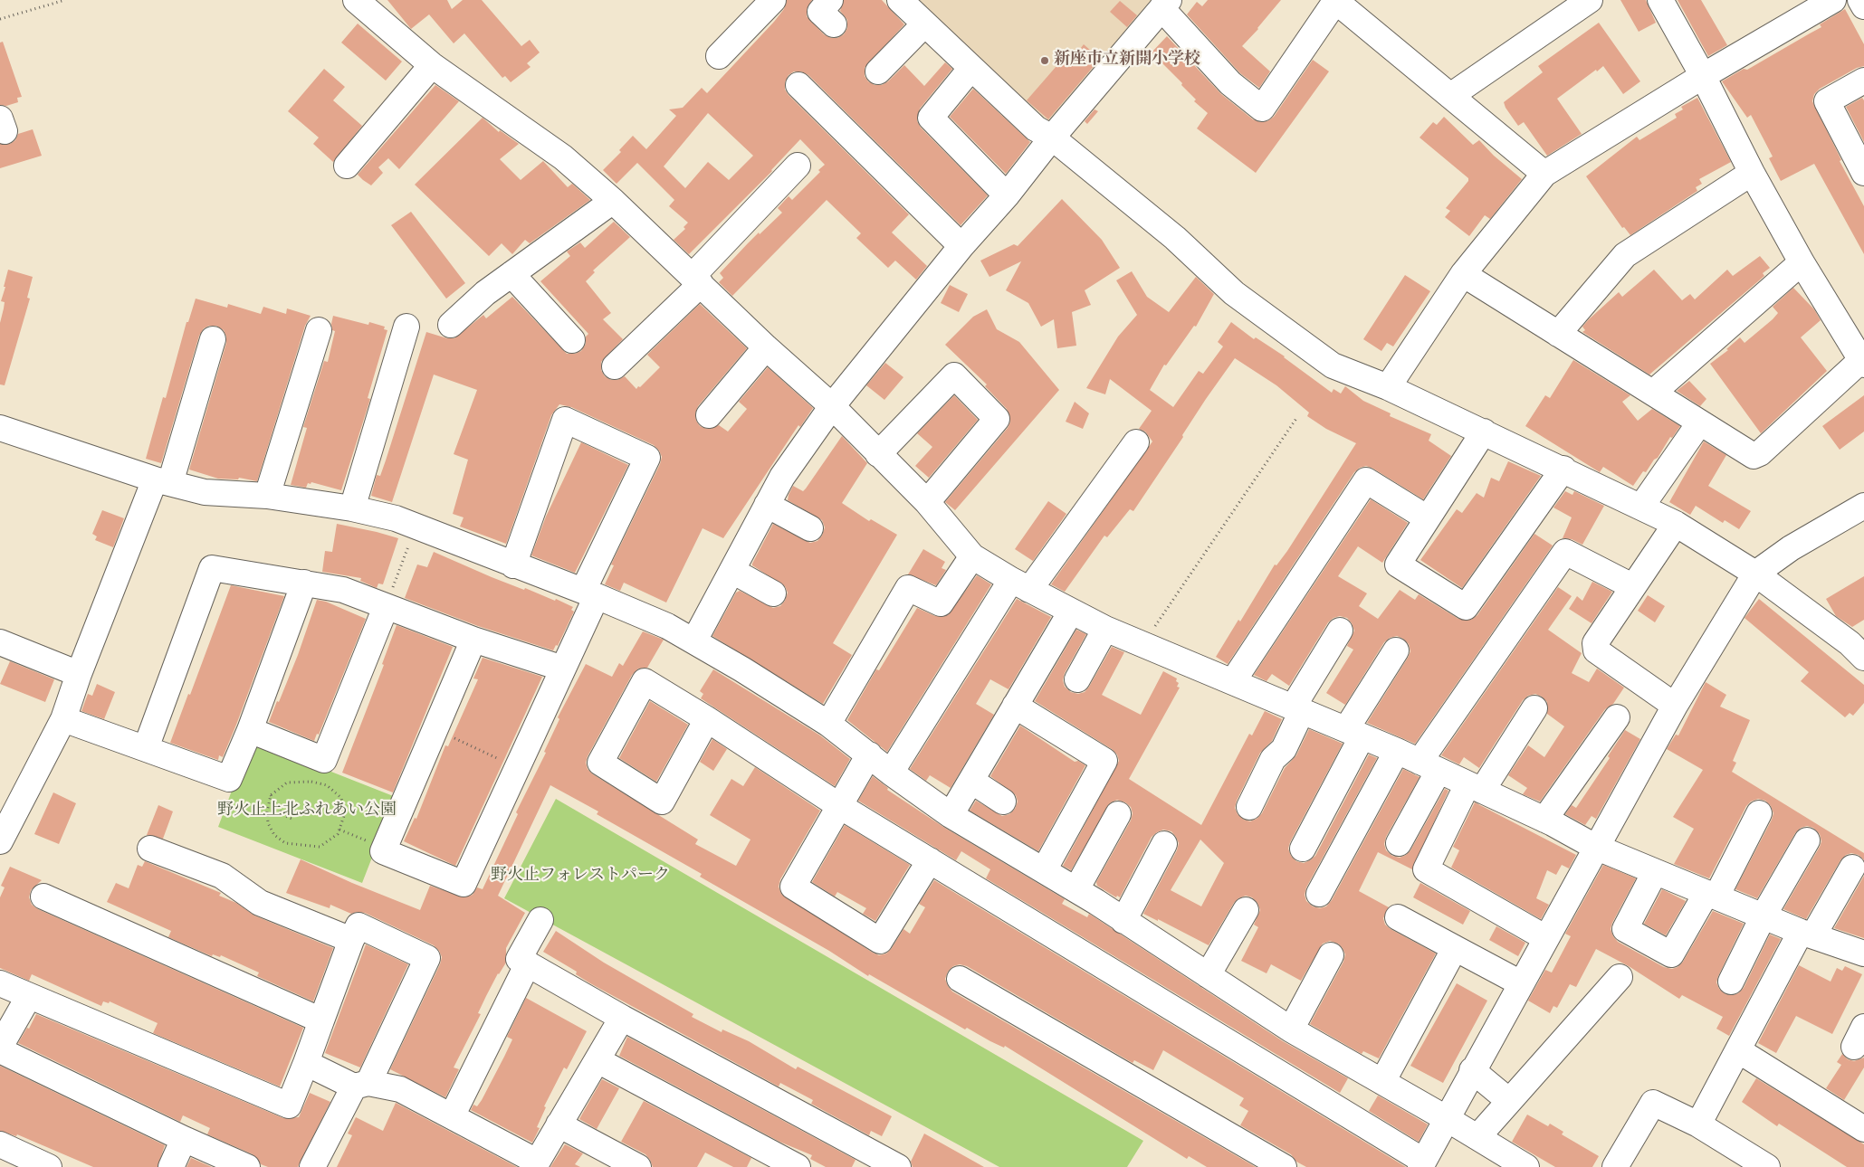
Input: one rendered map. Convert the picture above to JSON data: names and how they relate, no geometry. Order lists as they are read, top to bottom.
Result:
{
  "parks": ["野火止上北ふれあい公園", "野火止フォレストパーク"],
  "places": ["新座市立新開小学校"]
}
